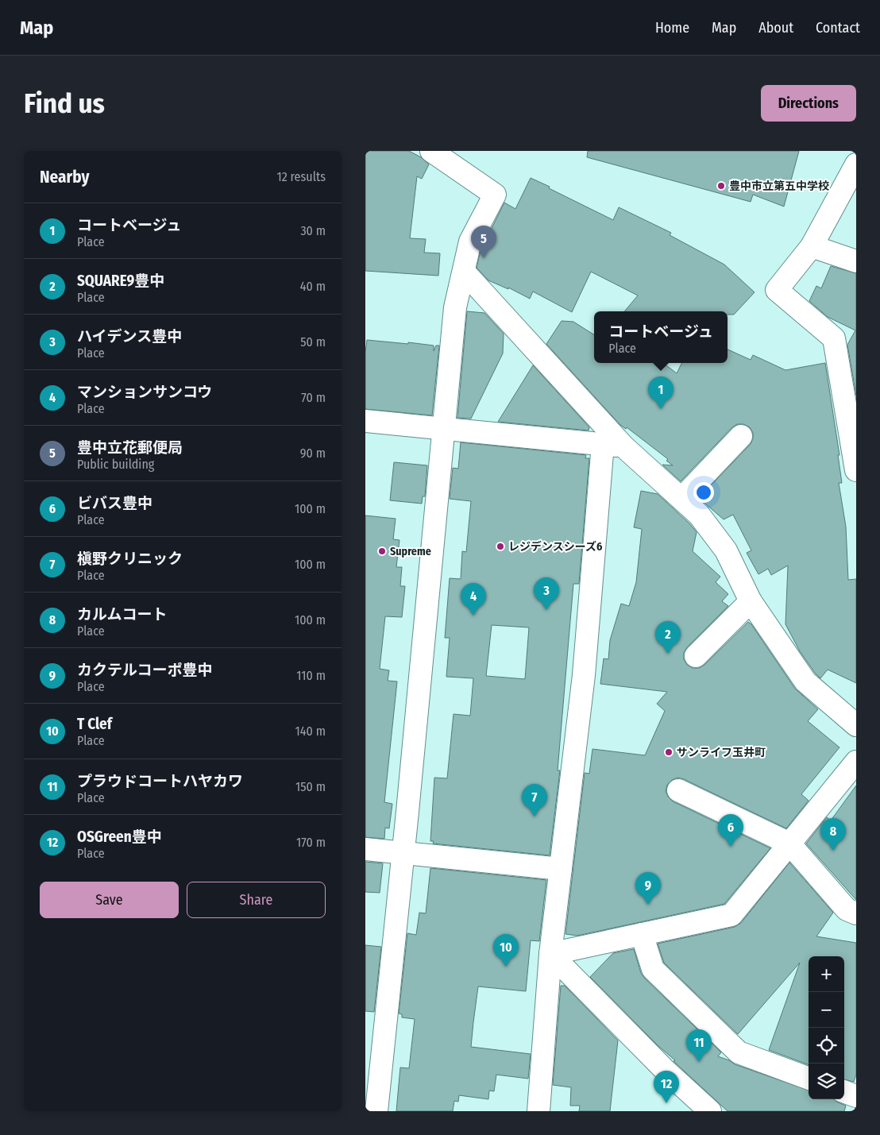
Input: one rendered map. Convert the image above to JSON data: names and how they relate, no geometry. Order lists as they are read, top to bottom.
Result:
{
  "places": [
    "豊中市立第五中学校",
    "レジデンスシーズ6",
    "Supreme",
    "サンライフ玉井町"
  ],
  "page": {
    "header": "Map",
    "nav": [
      "Home",
      "Map",
      "About",
      "Contact"
    ],
    "buttons": [
      "Directions",
      ["Save", "Share"]
    ],
    "title": "Find us",
    "heading": ["Nearby", "12 results"],
    "list": [
      {
        "mark": "1",
        "name": "コートベージュ",
        "note": "Place",
        "value": "30 m"
      },
      {
        "mark": "2",
        "name": "SQUARE9豊中",
        "note": "Place",
        "value": "40 m"
      },
      {
        "mark": "3",
        "name": "ハイデンス豊中",
        "note": "Place",
        "value": "50 m"
      },
      {
        "mark": "4",
        "name": "マンションサンコウ",
        "note": "Place",
        "value": "70 m"
      },
      {
        "mark": "5",
        "name": "豊中立花郵便局",
        "note": "Public building",
        "value": "90 m"
      },
      {
        "mark": "6",
        "name": "ビバス豊中",
        "note": "Place",
        "value": "100 m"
      },
      {
        "mark": "7",
        "name": "槇野クリニック",
        "note": "Place",
        "value": "100 m"
      },
      {
        "mark": "8",
        "name": "カルムコート",
        "note": "Place",
        "value": "100 m"
      },
      {
        "mark": "9",
        "name": "カクテルコーポ豊中",
        "note": "Place",
        "value": "110 m"
      },
      {
        "mark": "10",
        "name": "T Clef",
        "note": "Place",
        "value": "140 m"
      },
      {
        "mark": "11",
        "name": "プラウドコートハヤカワ",
        "note": "Place",
        "value": "150 m"
      },
      {
        "mark": "12",
        "name": "OSGreen豊中",
        "note": "Place",
        "value": "170 m"
      }
    ],
    "pins": [
      "5",
      "1",
      "3",
      "4",
      "2",
      "7",
      "6",
      "8",
      "9",
      "10",
      "11",
      "12"
    ],
    "popup": ["コートベージュ", "Place"],
    "map_buttons": ["+", "−"]
  }
}
